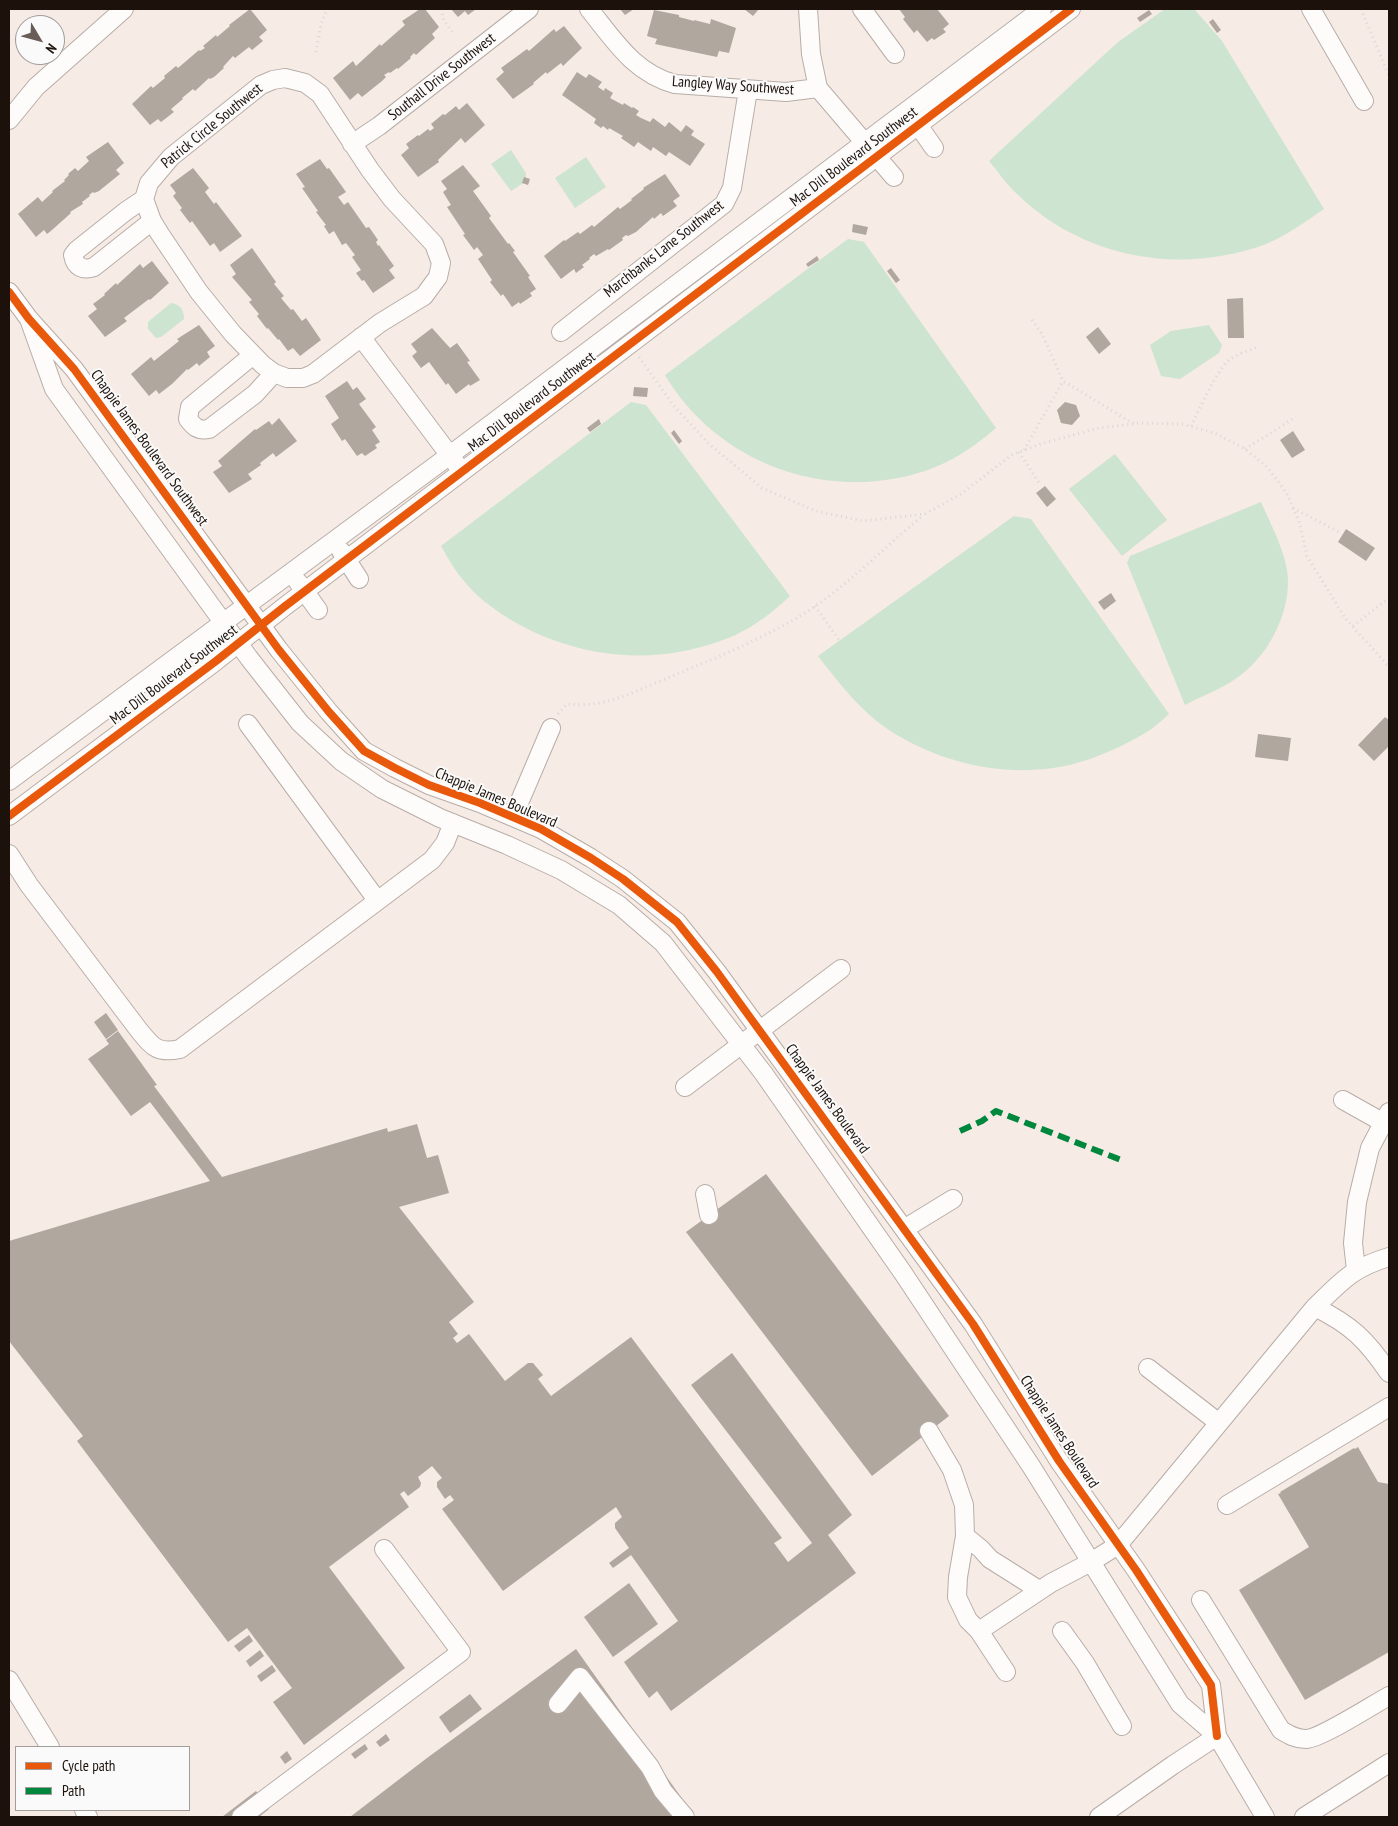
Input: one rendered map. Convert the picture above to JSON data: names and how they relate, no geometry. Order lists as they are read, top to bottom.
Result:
{
  "streets": {
    "street": [
      "Southall Drive Southwest",
      "Langley Way Southwest",
      "Patrick Circle Southwest",
      "Mac Dill Boulevard Southwest",
      "Marchbanks Lane Southwest",
      "Chappie James Boulevard Southwest",
      "Chappie James Boulevard"
    ]
  },
  "crossings": [
    ["Southall Drive Southwest", "Patrick Circle Southwest"],
    ["Langley Way Southwest", "Marchbanks Lane Southwest"],
    ["Mac Dill Boulevard Southwest", "Chappie James Boulevard Southwest"],
    ["Mac Dill Boulevard Southwest", "Chappie James Boulevard"],
    ["Chappie James Boulevard Southwest", "Chappie James Boulevard"]
  ],
  "legend": ["Cycle path", "Path"],
  "north": "bottom right"
}
